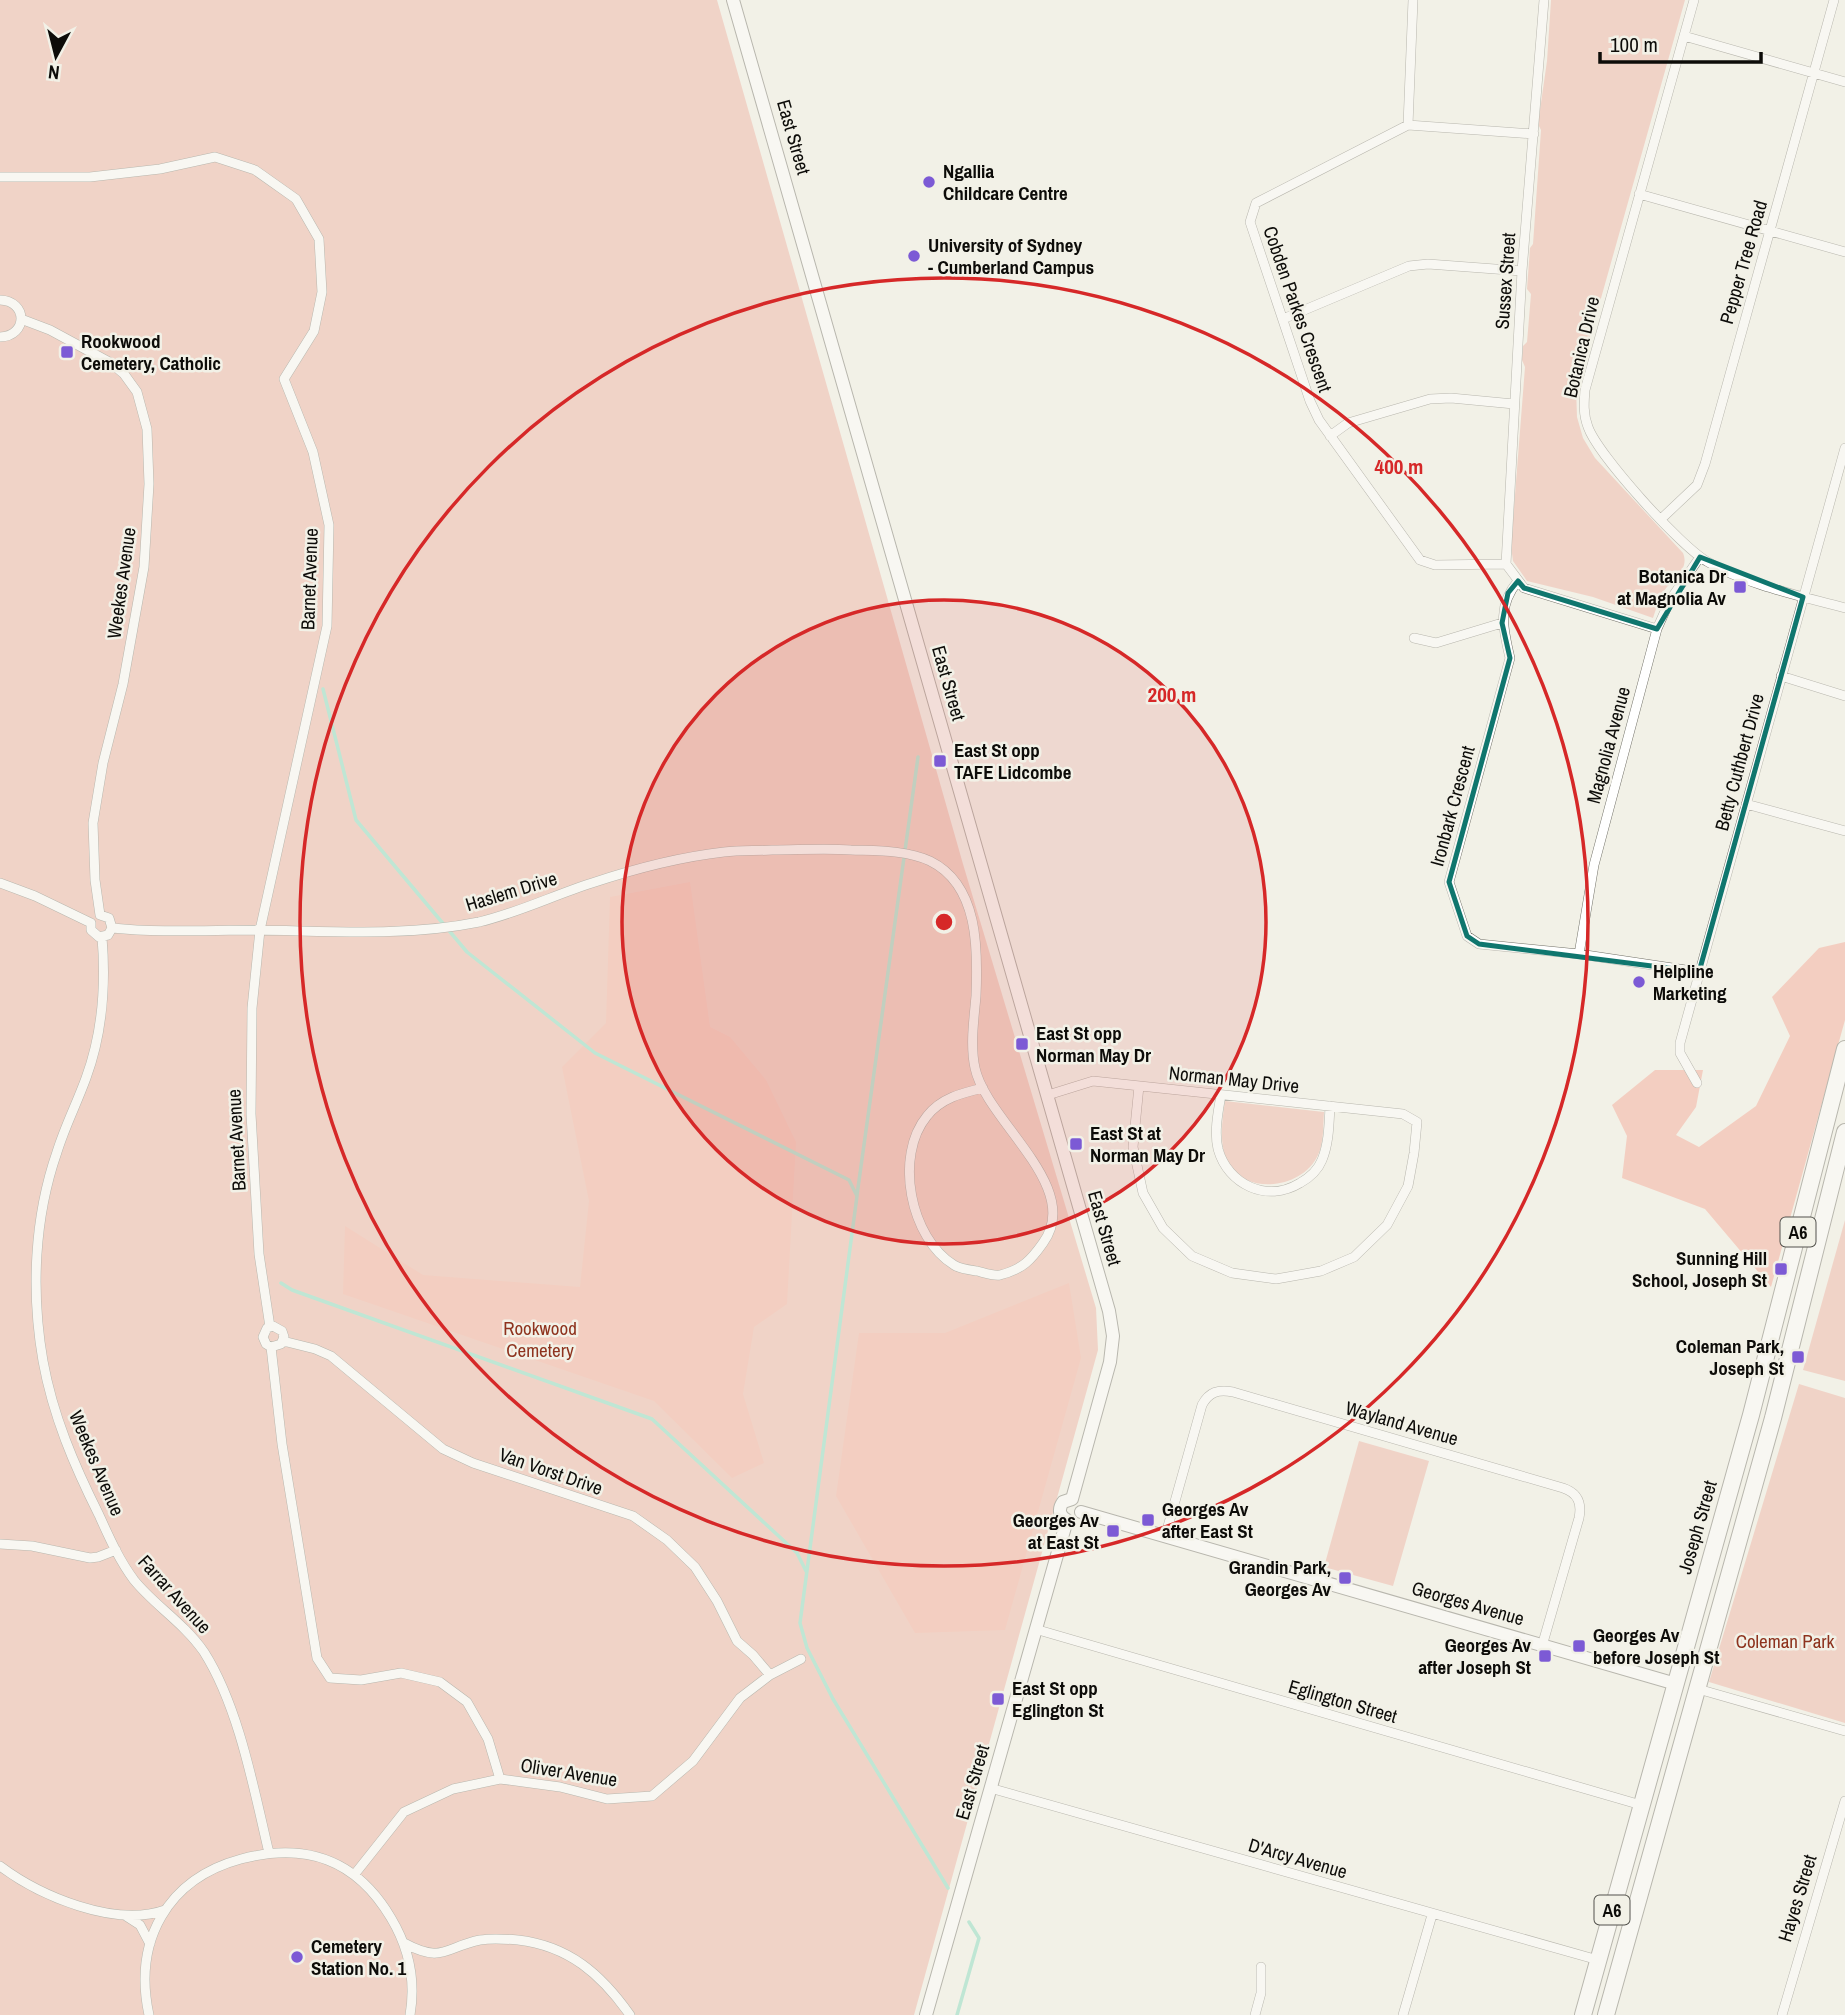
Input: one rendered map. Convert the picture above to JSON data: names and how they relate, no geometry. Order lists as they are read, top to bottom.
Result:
{
  "streets": {
    "highway": ["A6", "Joseph Street", "Georges Avenue"],
    "main road": ["East Street"],
    "street": [
      "Pepper Tree Road",
      "Sussex Street",
      "Cobden Parkes Crescent",
      "Botanica Drive",
      "Barnet Avenue",
      "Weekes Avenue",
      "Magnolia Avenue",
      "Betty Cuthbert Drive",
      "Ironbark Crescent",
      "Haslem Drive",
      "Norman May Drive",
      "Wayland Avenue",
      "Van Vorst Drive",
      "Farrar Avenue",
      "Eglington Street",
      "Oliver Avenue",
      "D'Arcy Avenue",
      "Hayes Street"
    ]
  },
  "crossings": [
    ["East Street", "Norman May Drive"],
    ["East Street", "Georges Avenue"],
    ["East Street", "Eglington Street"],
    ["East Street", "D'Arcy Avenue"],
    ["Pepper Tree Road", "Botanica Drive"],
    ["Sussex Street", "Cobden Parkes Crescent"],
    ["Botanica Drive", "Magnolia Avenue"],
    ["Botanica Drive", "Betty Cuthbert Drive"],
    ["Barnet Avenue", "Haslem Drive"],
    ["Barnet Avenue", "Van Vorst Drive"],
    ["Barnet Avenue", "Oliver Avenue"],
    ["Weekes Avenue", "Haslem Drive"],
    ["Weekes Avenue", "Farrar Avenue"],
    ["Magnolia Avenue", "Ironbark Crescent"],
    ["Betty Cuthbert Drive", "Ironbark Crescent"],
    ["A6", "Georges Avenue"],
    ["Wayland Avenue", "Georges Avenue"],
    ["Van Vorst Drive", "Oliver Avenue"],
    ["Joseph Street", "Georges Avenue"],
    ["Joseph Street", "Eglington Street"],
    ["Joseph Street", "D'Arcy Avenue"]
  ],
  "parks": ["Rookwood Cemetery", "Coleman Park"],
  "places": {
    "other": [
      "Ngallia Childcare Centre",
      "University of Sydney - Cumberland Campus",
      "Helpline Marketing",
      "Cemetery Station No. 1"
    ],
    "transit": [
      "Rookwood Cemetery, Catholic",
      "Botanica Dr at Magnolia Av",
      "East St opp TAFE Lidcombe",
      "East St opp Norman May Dr",
      "East St at Norman May Dr",
      "Sunning Hill School, Joseph St",
      "Coleman Park, Joseph St",
      "Georges Av after East St",
      "Georges Av at East St",
      "Grandin Park, Georges Av",
      "Georges Av before Joseph St",
      "Georges Av after Joseph St",
      "East St opp Eglington St"
    ]
  },
  "scale_bar": "100 m",
  "north": "bottom",
  "rings": ["400 m", "200 m"]
}
